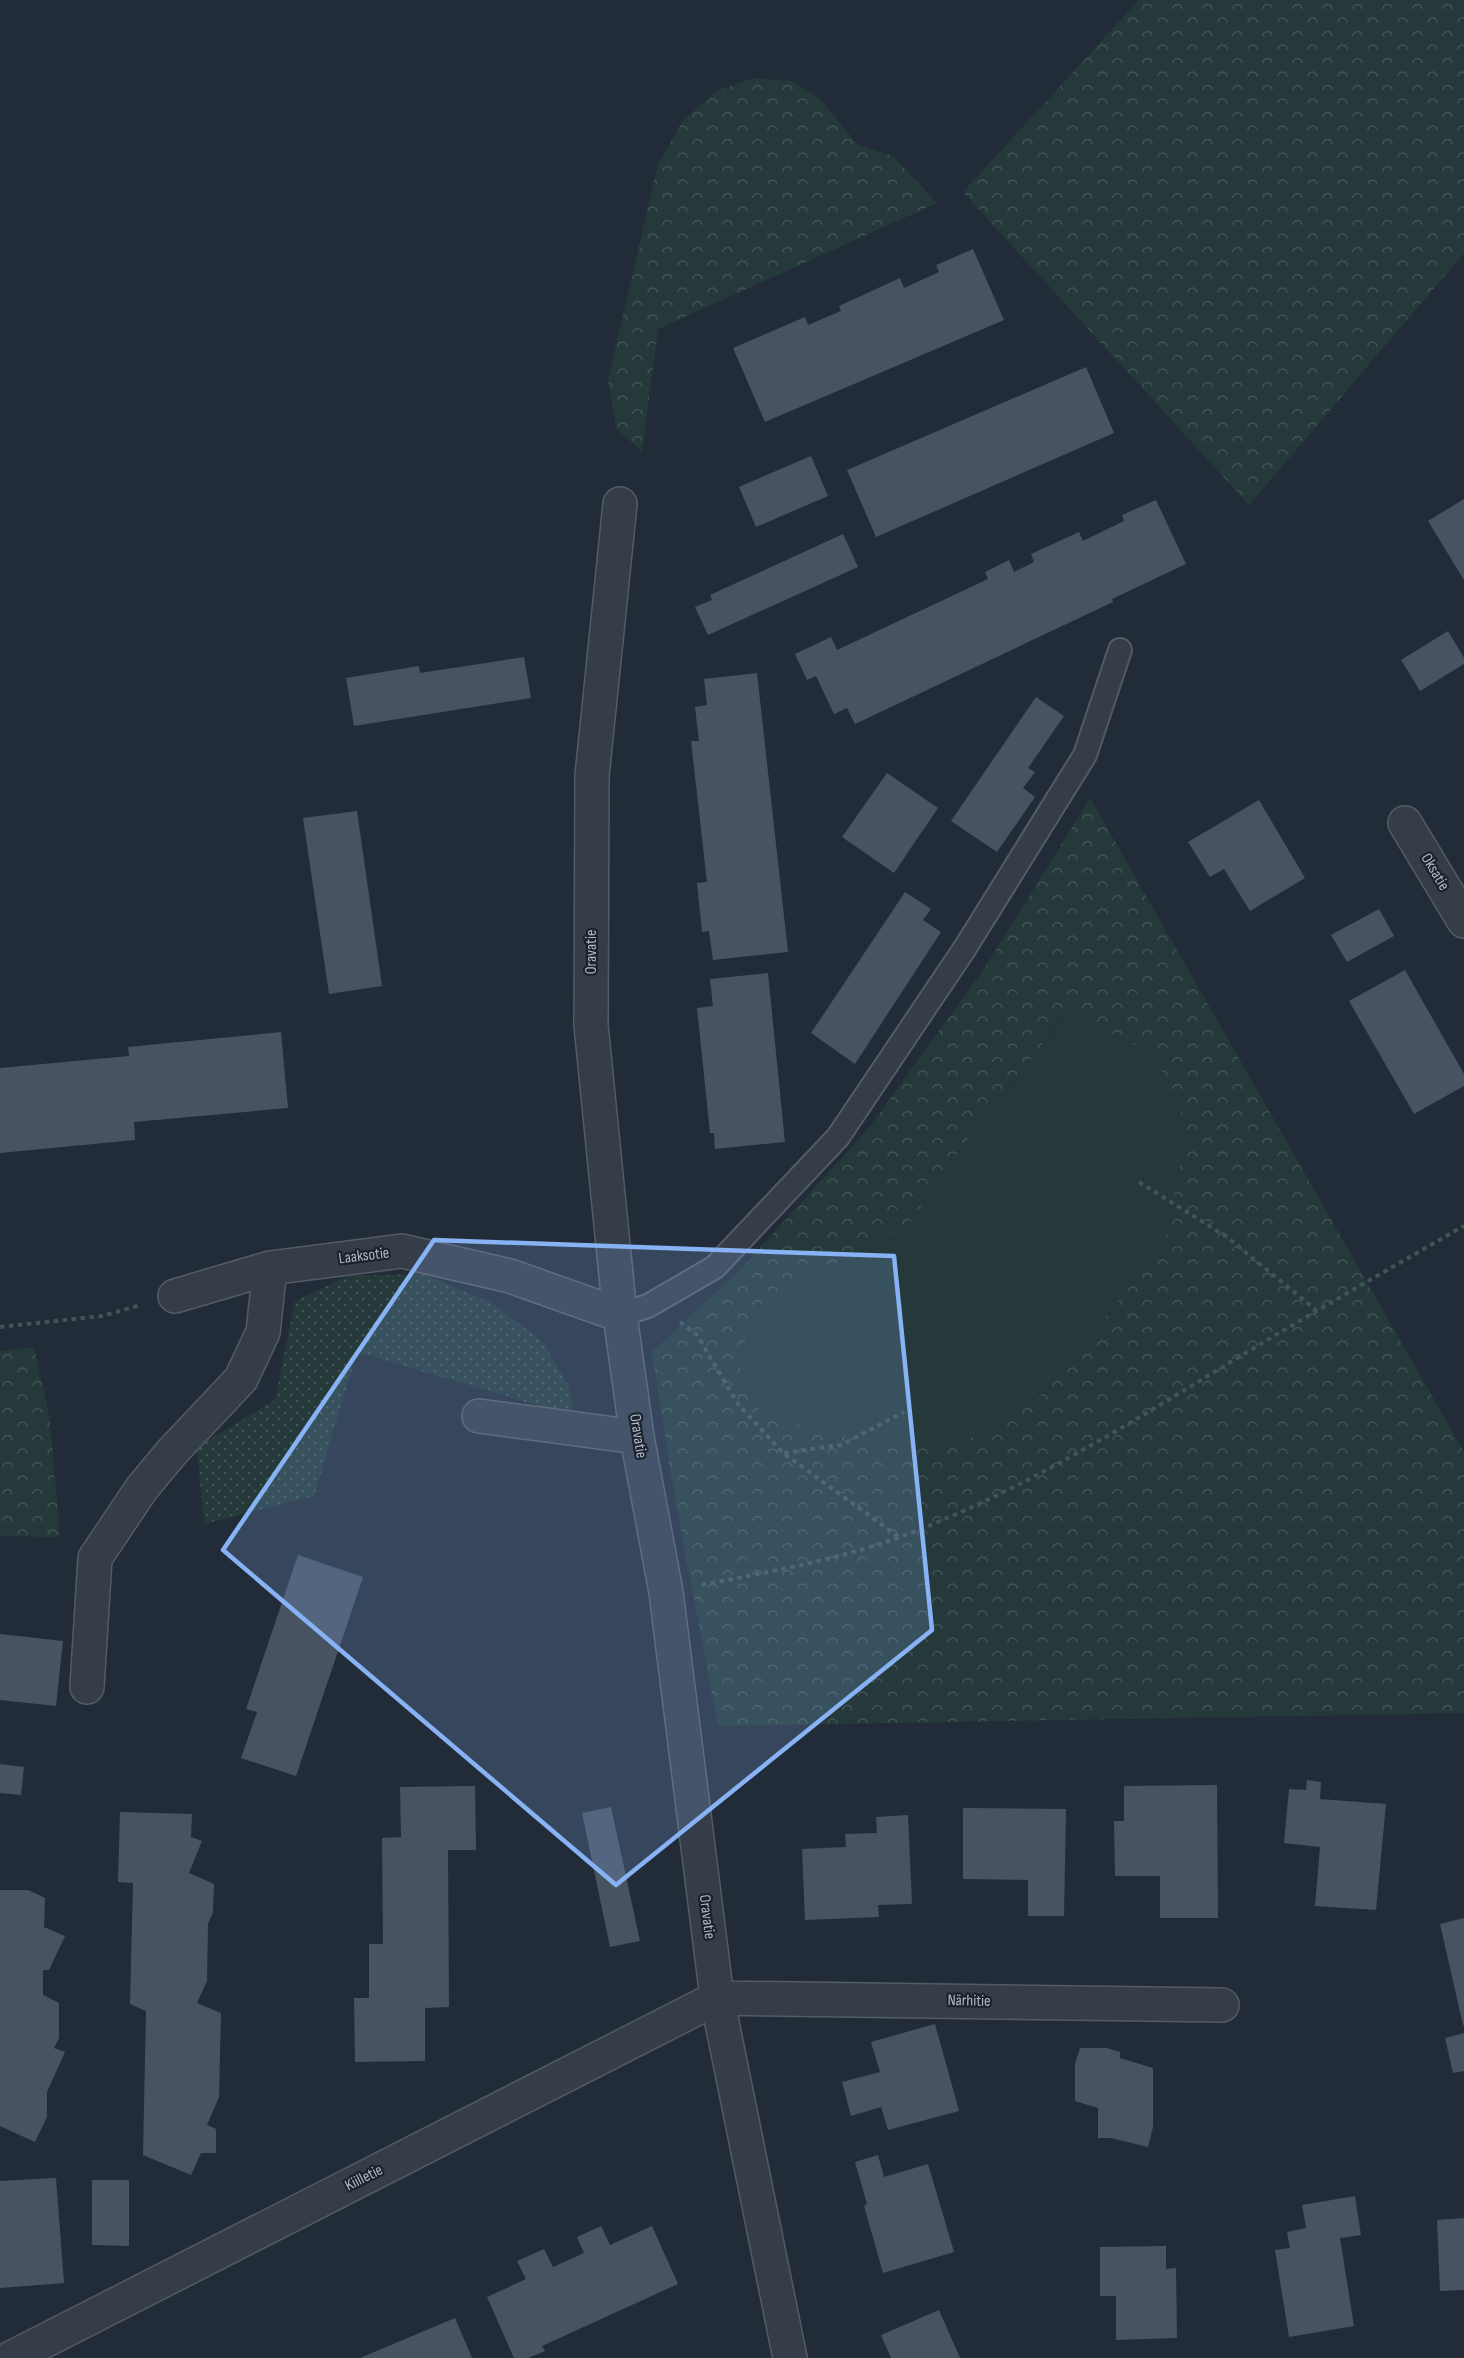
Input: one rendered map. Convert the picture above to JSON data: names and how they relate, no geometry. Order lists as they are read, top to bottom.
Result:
{
  "streets": {
    "street": [
      "Oksatie",
      "Oravatie",
      "Laaksotie",
      "Närhitie",
      "Kiilletie"
    ]
  },
  "crossings": [
    ["Oravatie", "Laaksotie"],
    ["Oravatie", "Närhitie"],
    ["Oravatie", "Kiilletie"],
    ["Närhitie", "Kiilletie"]
  ]
}
